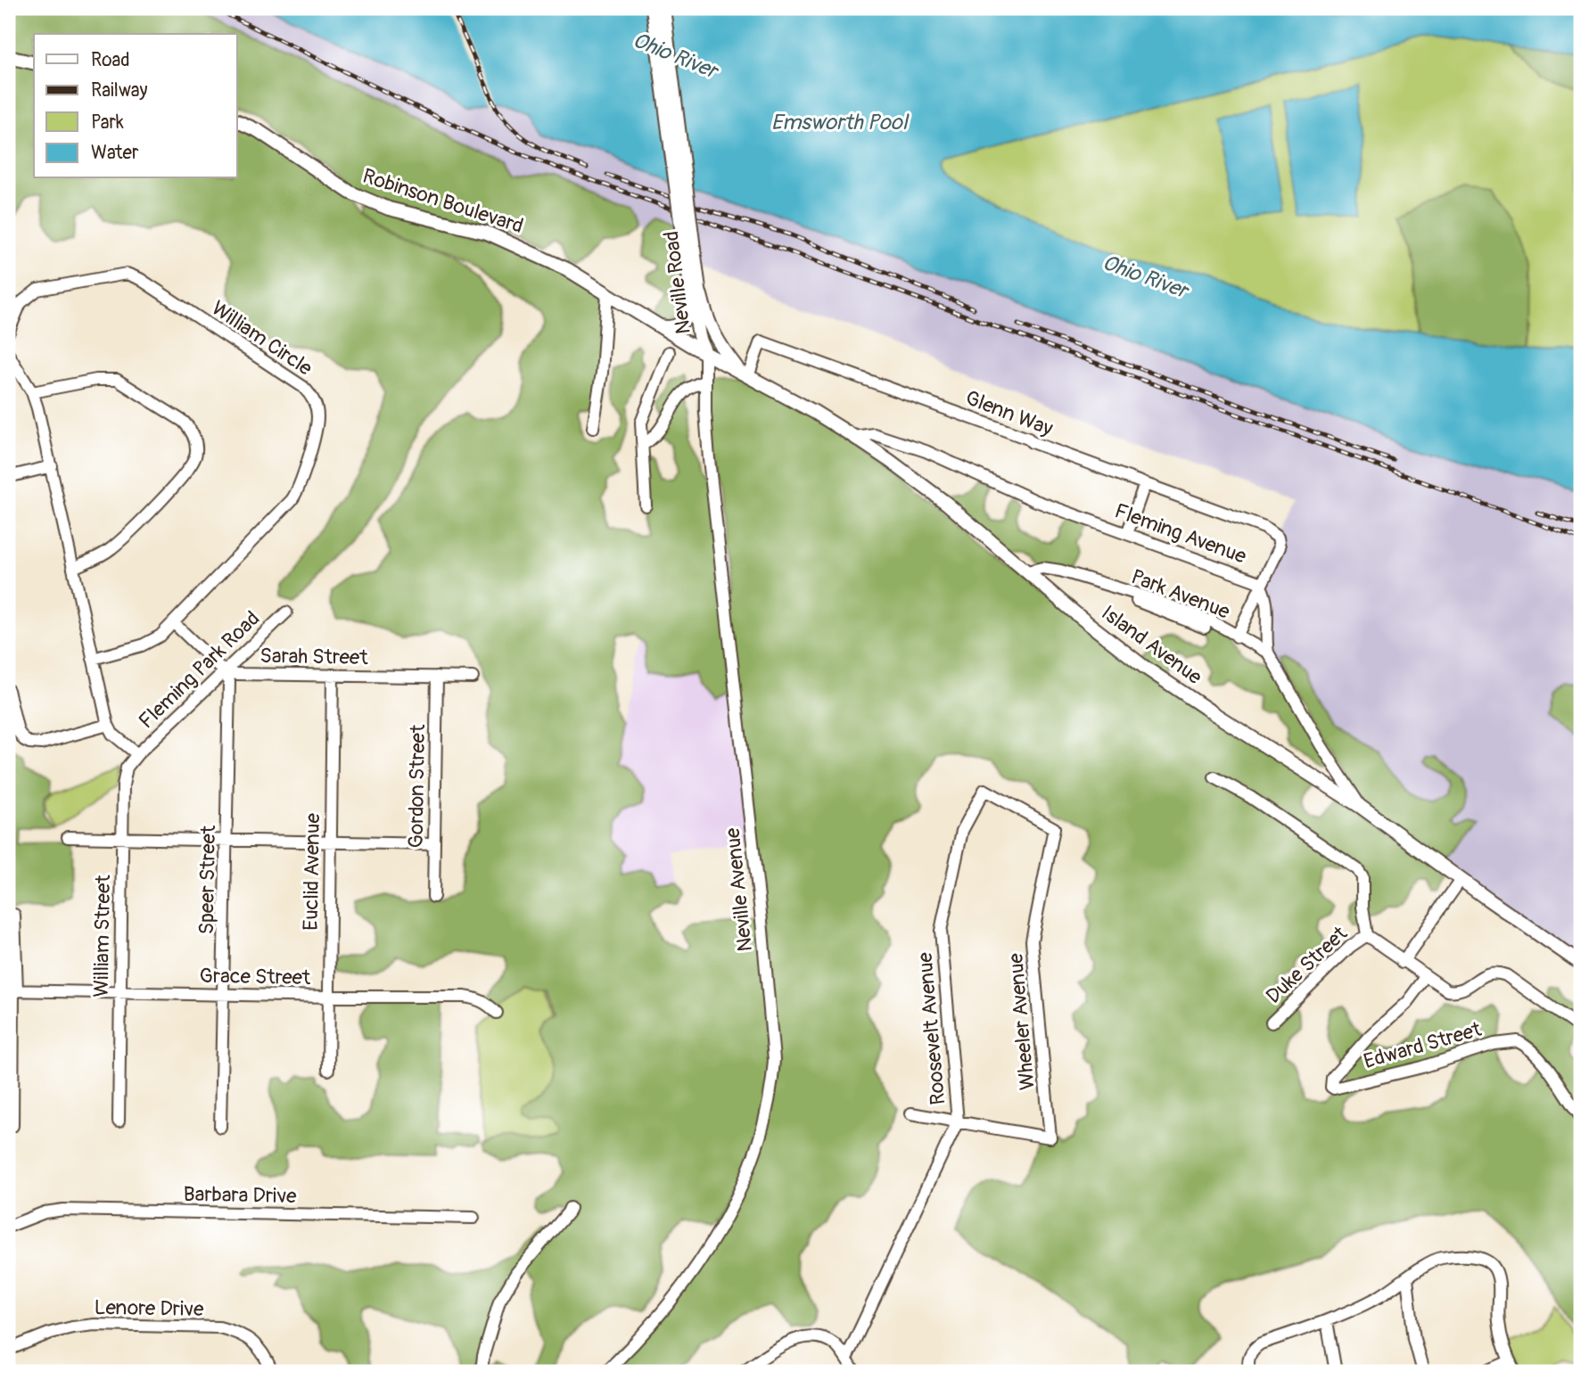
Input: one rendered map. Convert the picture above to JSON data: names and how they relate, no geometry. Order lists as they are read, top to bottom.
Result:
{
  "streets": {
    "main road": ["Robinson Boulevard", "Neville Road", "Island Avenue"],
    "street": [
      "William Circle",
      "Glenn Way",
      "Fleming Avenue",
      "Park Avenue",
      "Sarah Street",
      "Fleming Park Road",
      "Gordon Street",
      "Euclid Avenue",
      "Speer Street",
      "Neville Avenue",
      "William Street",
      "Duke Street",
      "Grace Street",
      "Wheeler Avenue",
      "Roosevelt Avenue",
      "Edward Street",
      "Barbara Drive",
      "Lenore Drive"
    ]
  },
  "crossings": [
    ["Robinson Boulevard", "Neville Road"],
    ["Robinson Boulevard", "Island Avenue"],
    ["Robinson Boulevard", "Neville Avenue"],
    ["Neville Road", "Island Avenue"],
    ["Neville Road", "Neville Avenue"],
    ["Glenn Way", "Fleming Avenue"],
    ["Glenn Way", "Island Avenue"],
    ["Fleming Avenue", "Park Avenue"],
    ["Fleming Avenue", "Island Avenue"],
    ["Park Avenue", "Island Avenue"],
    ["Island Avenue", "Neville Avenue"],
    ["Sarah Street", "Fleming Park Road"],
    ["Sarah Street", "Gordon Street"],
    ["Sarah Street", "Euclid Avenue"],
    ["Sarah Street", "Speer Street"],
    ["Fleming Park Road", "Speer Street"],
    ["Fleming Park Road", "William Street"],
    ["Euclid Avenue", "Grace Street"],
    ["Speer Street", "Grace Street"],
    ["William Street", "Grace Street"],
    ["Wheeler Avenue", "Roosevelt Avenue"]
  ],
  "water": ["Ohio River", "Emsworth Pool"],
  "legend": [
    "Road",
    "Railway",
    "Park",
    "Water"
  ]
}
